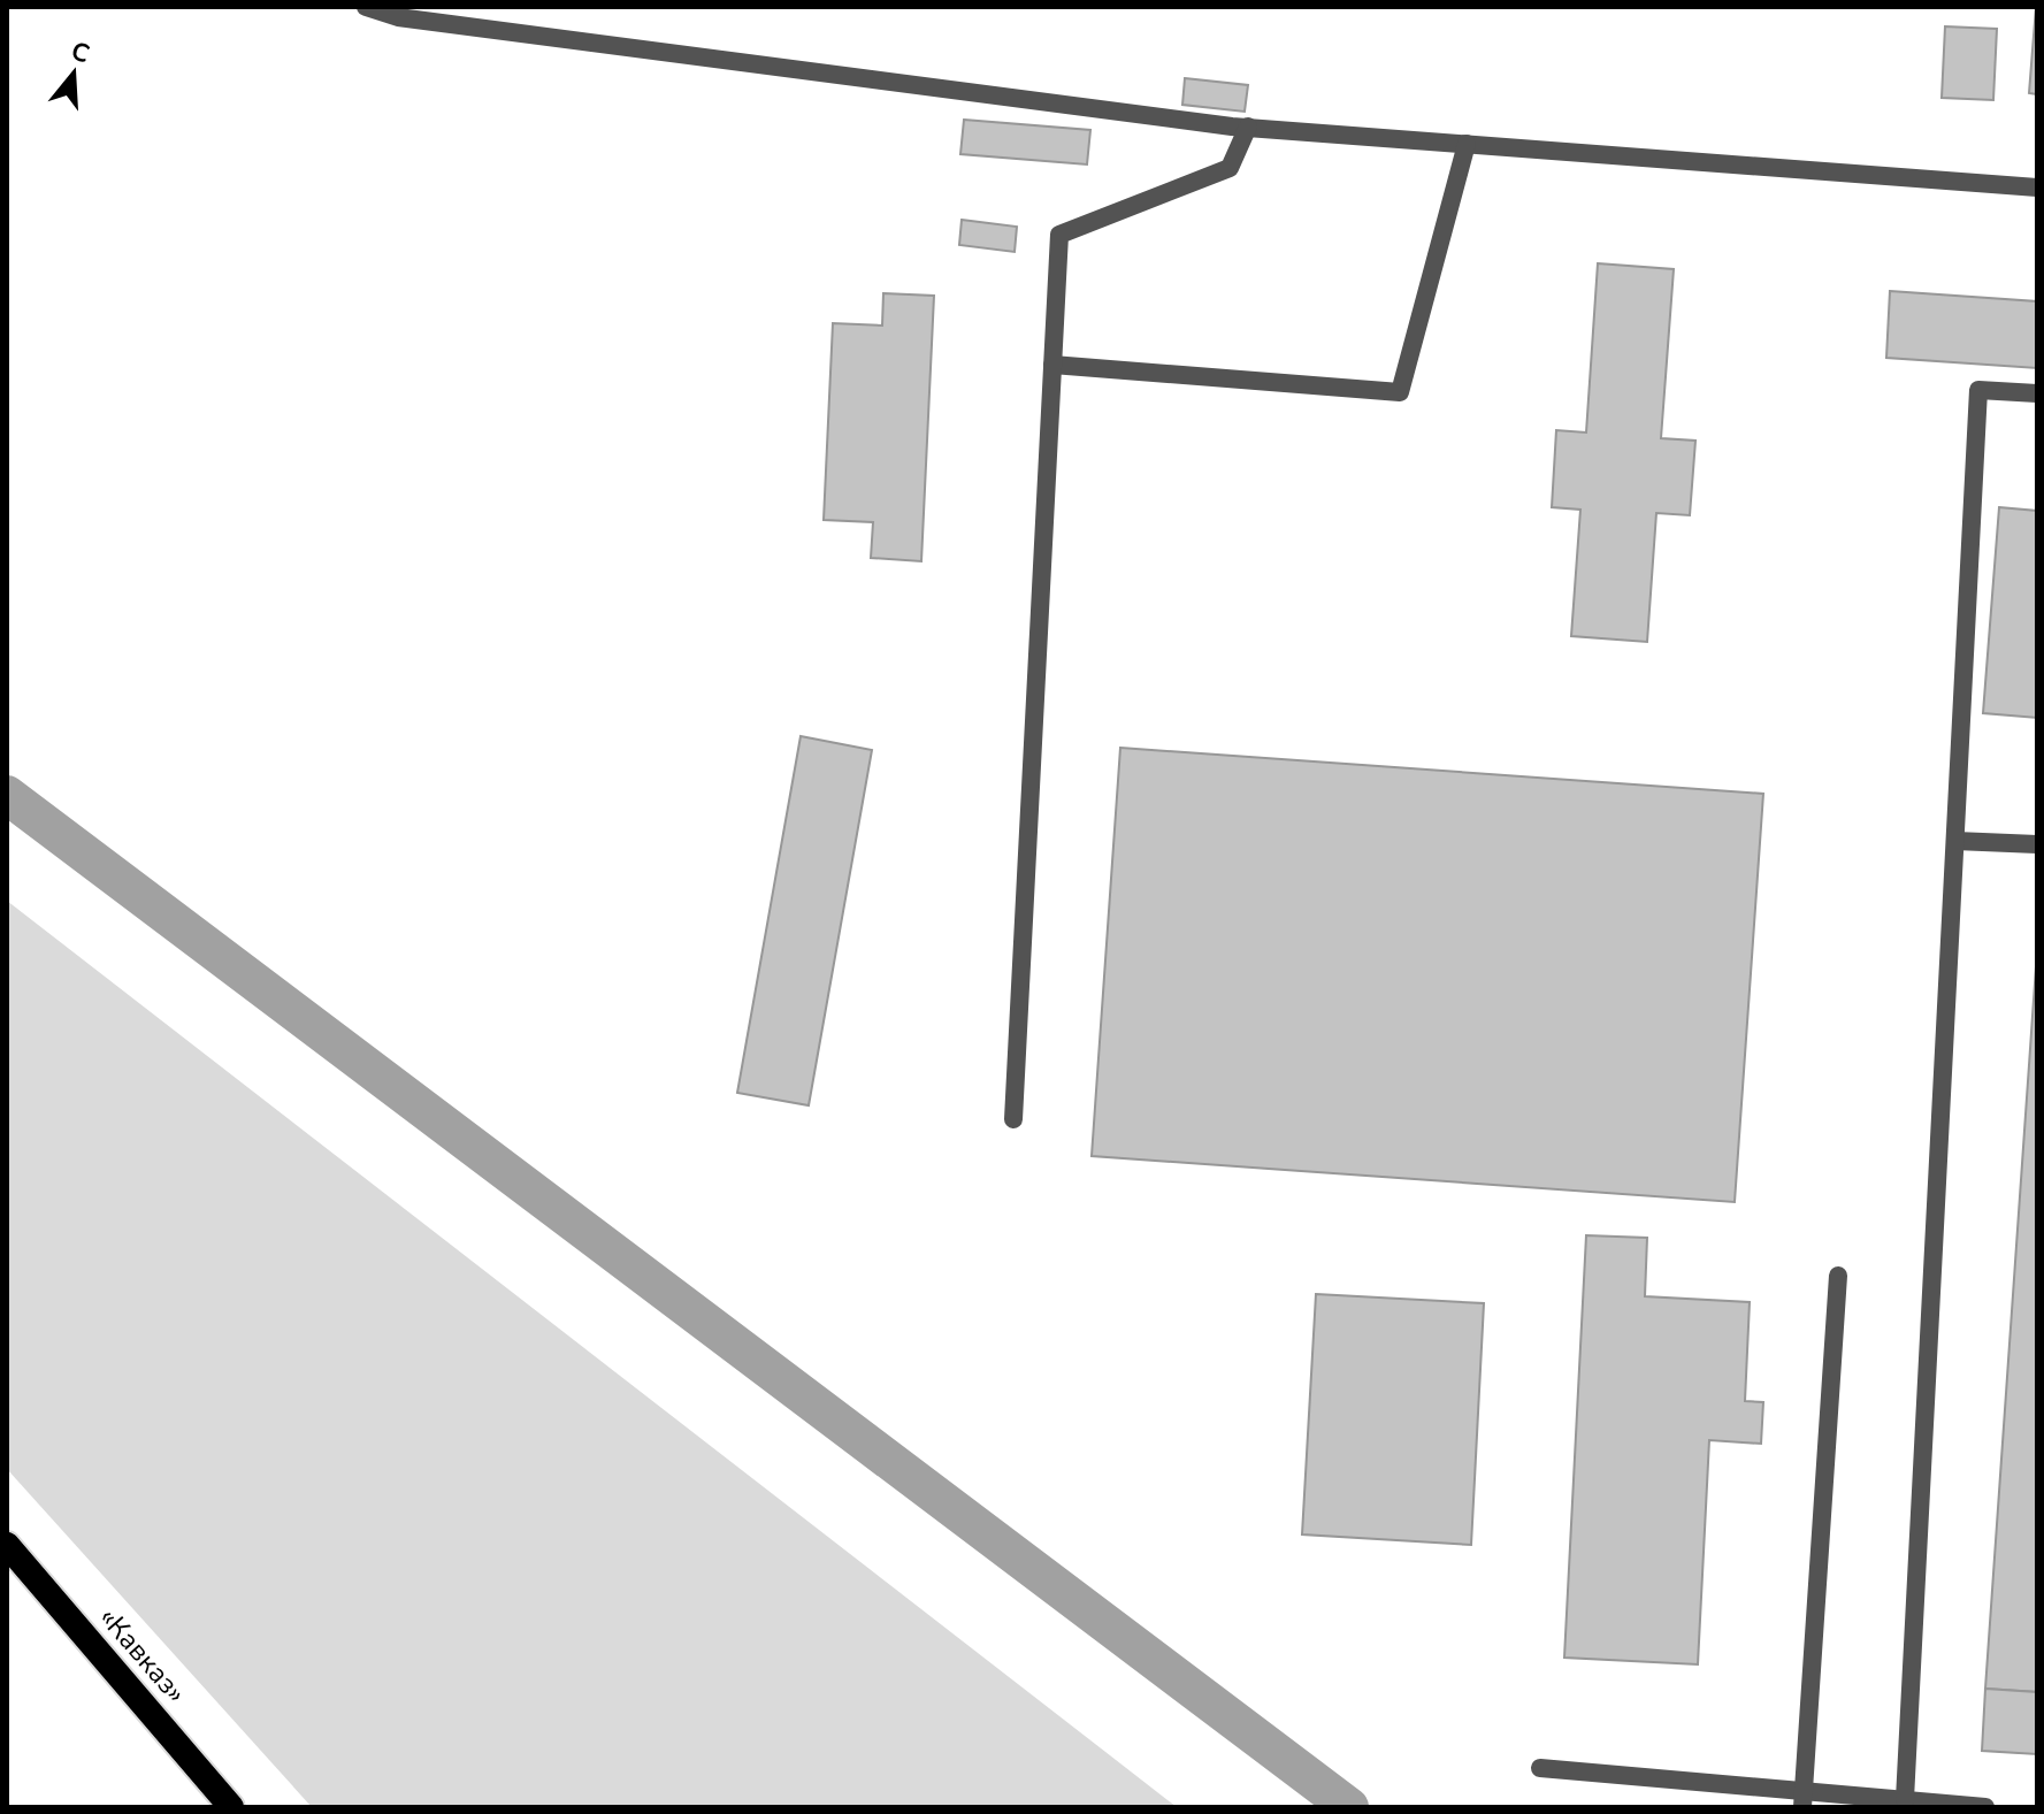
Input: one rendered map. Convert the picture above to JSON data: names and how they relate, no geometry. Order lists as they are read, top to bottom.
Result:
{
  "streets": {
    "highway": ["«Кавказ»"]
  },
  "north": "top"
}
